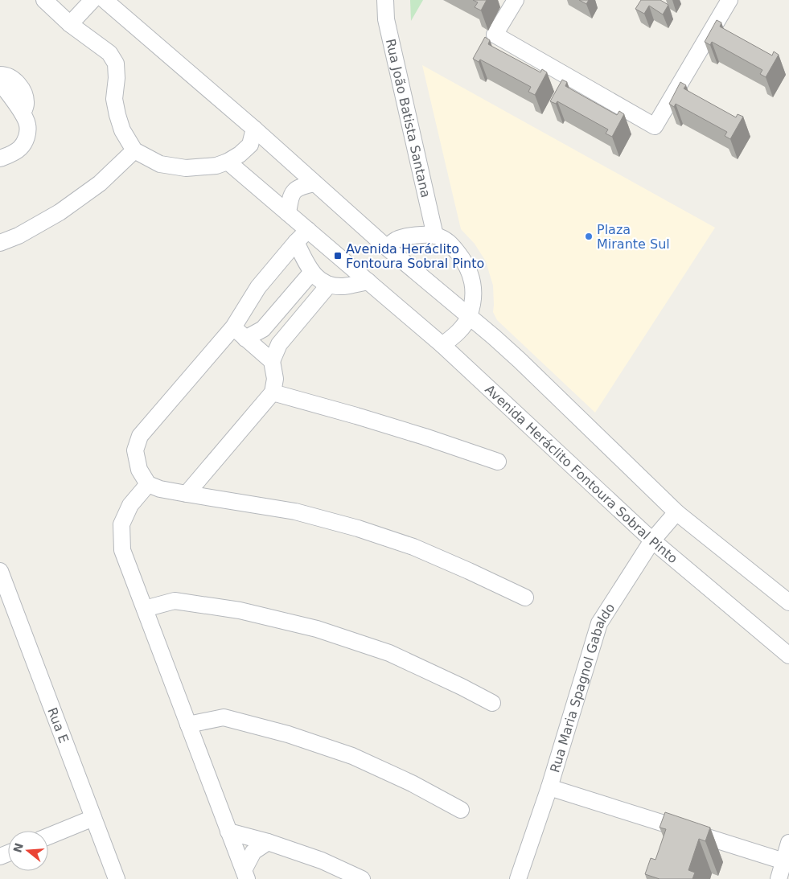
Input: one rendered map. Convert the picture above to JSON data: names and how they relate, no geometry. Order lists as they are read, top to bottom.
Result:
{
  "streets": {
    "street": [
      "Rua João Batista Santana",
      "Avenida Heráclito Fontoura Sobral Pinto",
      "Rua Maria Spagnol Gabaldo",
      "Rua E"
    ]
  },
  "crossings": [
    ["Avenida Heráclito Fontoura Sobral Pinto", "Rua Maria Spagnol Gabaldo"]
  ],
  "places": {
    "other": ["Plaza Mirante Sul"],
    "transit": ["Avenida Heráclito Fontoura Sobral Pinto"]
  },
  "north": "left"
}
